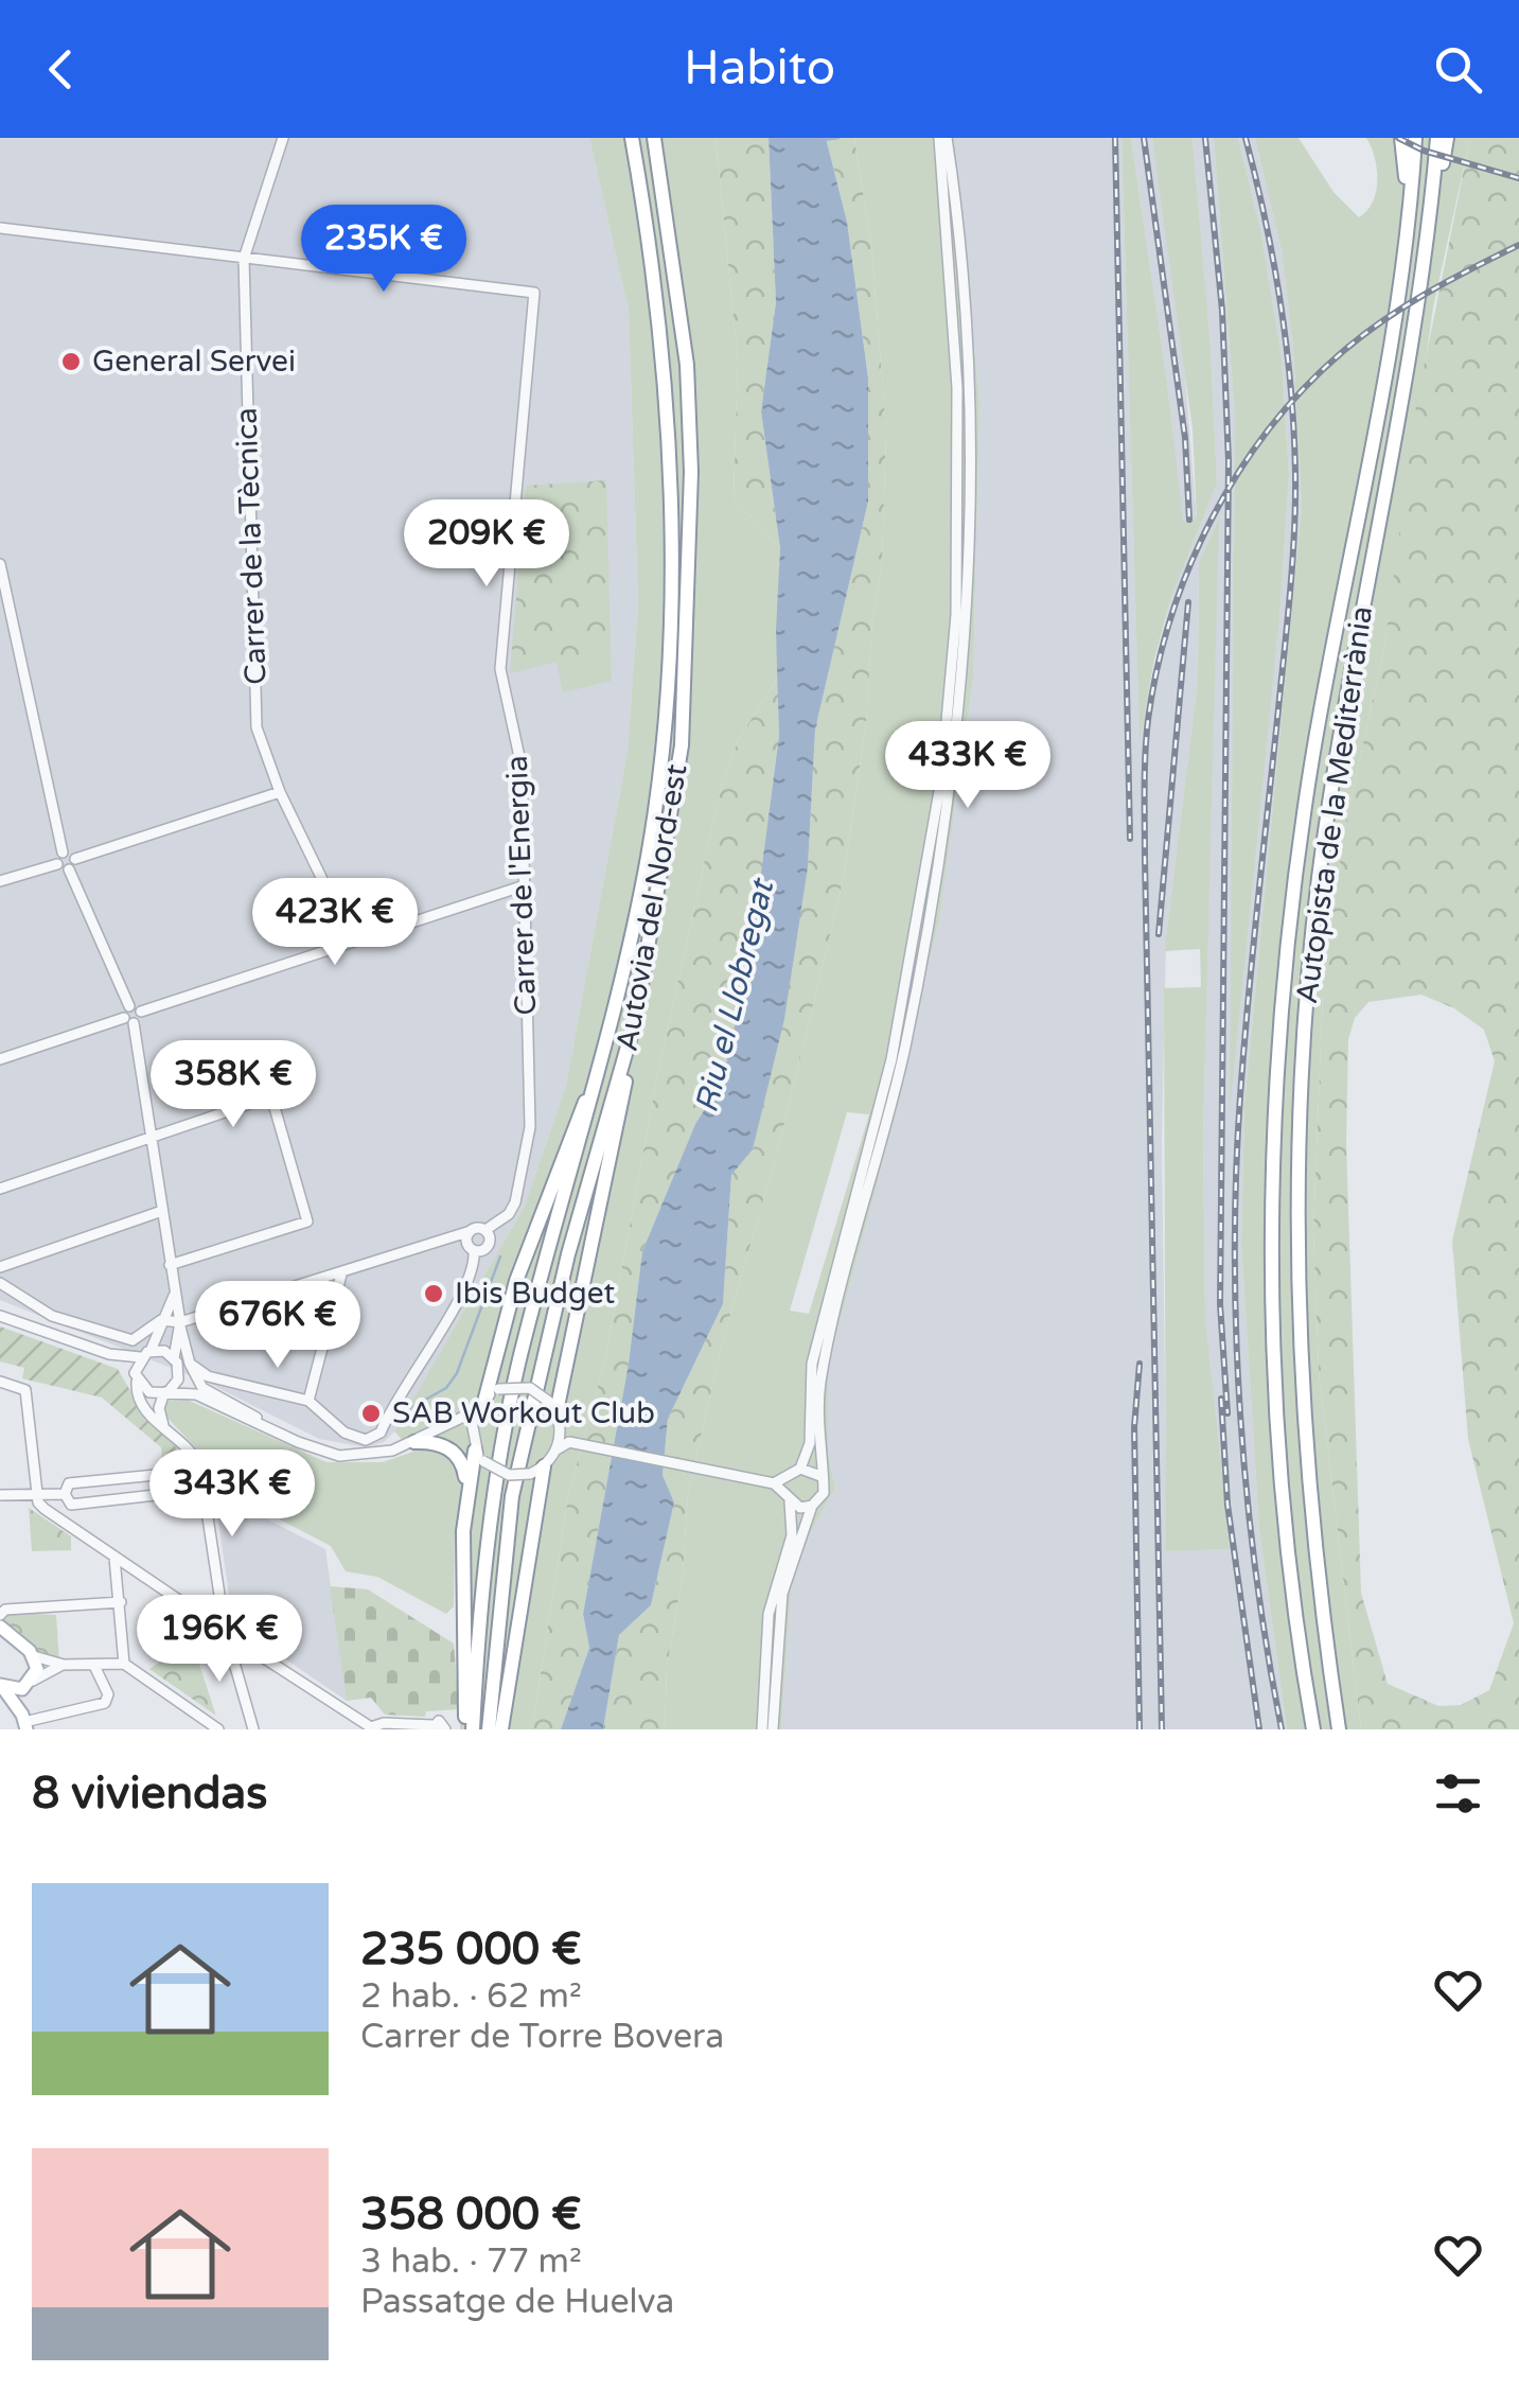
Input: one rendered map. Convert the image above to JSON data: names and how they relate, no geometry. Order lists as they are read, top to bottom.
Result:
{
  "streets": {
    "highway": ["Autopista de la Mediterrània", "Autovia del Nord-est"],
    "street": ["Carrer de la Tècnica", "Carrer de l'Energia"]
  },
  "crossings": [
    ["Carrer de la Tècnica", "Carrer de l'Energia"]
  ],
  "water": ["Riu el Llobregat"],
  "places": ["General Servei", "Ibis Budget", "SAB Workout Club"],
  "page": {
    "header": "Habito",
    "price": [
      "235K €",
      "209K €",
      "433K €",
      "423K €",
      "358K €",
      "676K €",
      "343K €",
      "196K €"
    ],
    "heading": "8 viviendas",
    "list": [
      {
        "name": "235 000 €",
        "note": "2 hab. · 62 m² · Carrer de Torre Bovera"
      },
      {
        "name": "358 000 €",
        "note": "3 hab. · 77 m² · Passatge de Huelva"
      }
    ]
  }
}
